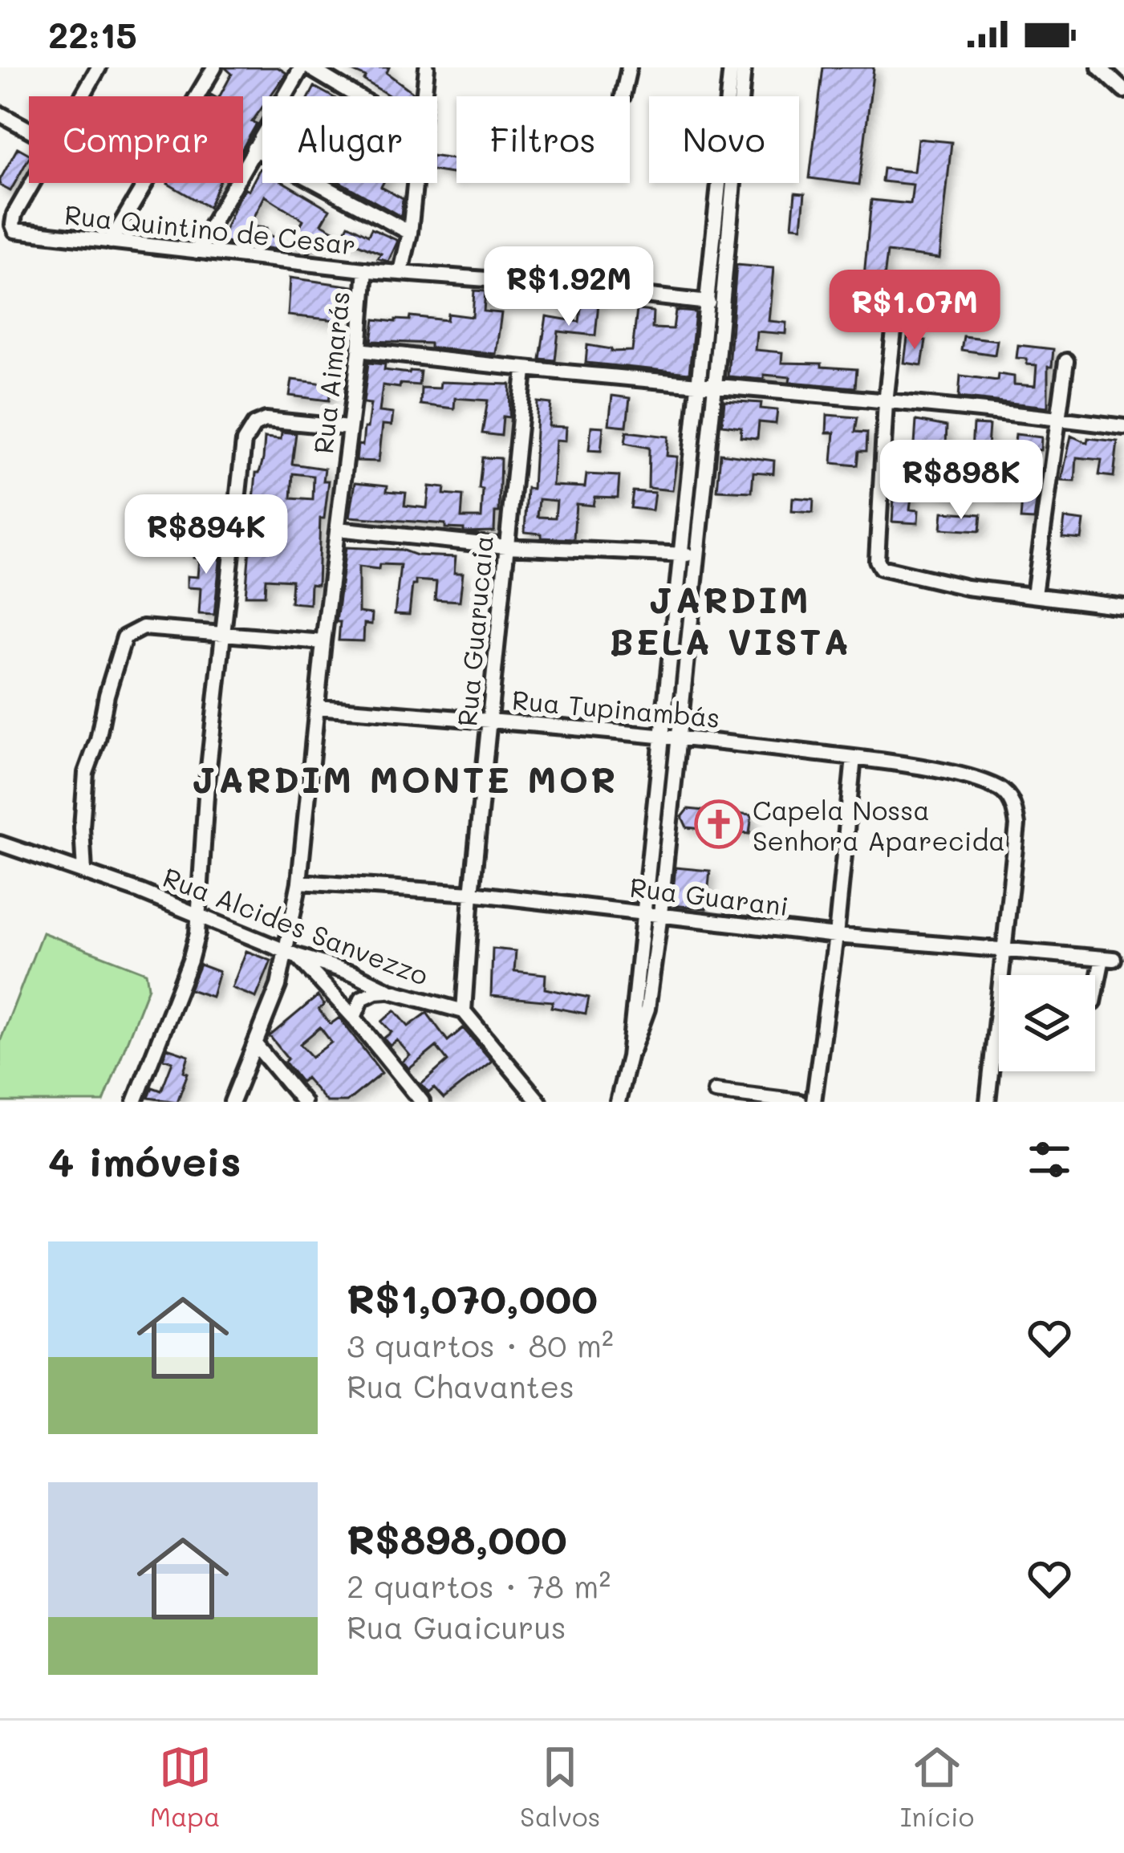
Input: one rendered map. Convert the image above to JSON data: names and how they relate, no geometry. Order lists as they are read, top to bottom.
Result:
{
  "streets": {
    "street": [
      "Rua Quintino de Cesar",
      "Rua Aimarás",
      "Rua Guarucaia",
      "Rua Tupinambás",
      "Rua Guarani",
      "Rua Alcides Sanvezzo"
    ]
  },
  "crossings": [
    ["Rua Quintino de Cesar", "Rua Aimarás"],
    ["Rua Aimarás", "Rua Tupinambás"],
    ["Rua Aimarás", "Rua Guarani"],
    ["Rua Aimarás", "Rua Alcides Sanvezzo"],
    ["Rua Guarucaia", "Rua Tupinambás"],
    ["Rua Guarucaia", "Rua Guarani"],
    ["Rua Guarucaia", "Rua Alcides Sanvezzo"],
    ["Rua Tupinambás", "Rua Guarani"]
  ],
  "districts": ["JARDIM BELA VISTA", "JARDIM MONTE MOR"],
  "places": {
    "church": ["Capela Nossa Senhora Aparecida"]
  },
  "page": {
    "status": "22:15",
    "chip": [
      "Comprar",
      "Alugar",
      "Filtros",
      "Novo"
    ],
    "price": [
      "R$1.92M",
      "R$1.07M",
      "R$898K",
      "R$894K"
    ],
    "heading": "4 imóveis",
    "list": [
      {
        "name": "R$1,070,000",
        "note": "3 quartos · 80 m² · Rua Chavantes"
      },
      {
        "name": "R$898,000",
        "note": "2 quartos · 78 m² · Rua Guaicurus"
      }
    ],
    "tabs": ["Mapa", "Salvos", "Início"]
  }
}
